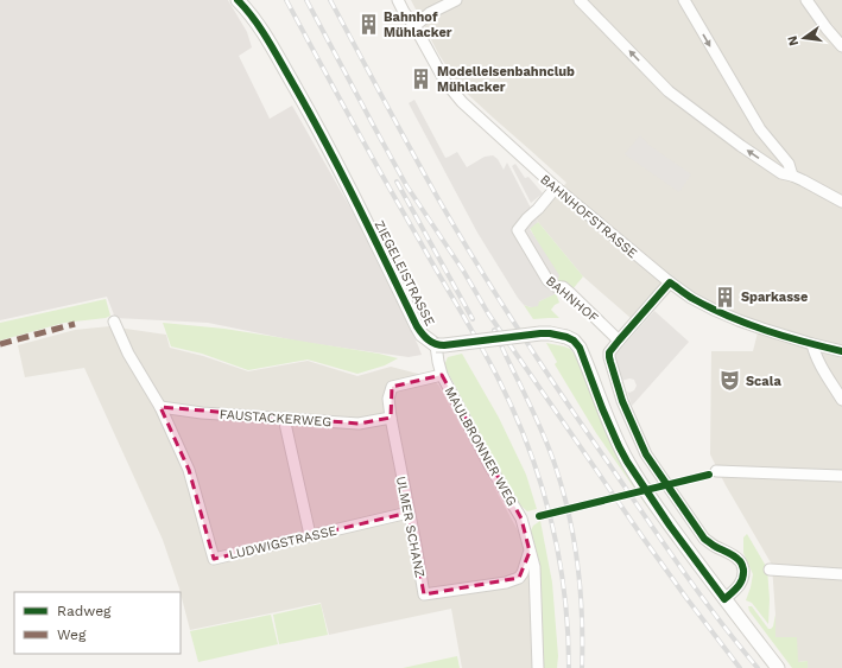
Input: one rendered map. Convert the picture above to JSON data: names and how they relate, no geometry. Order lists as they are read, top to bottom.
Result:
{
  "streets": {
    "street": [
      "BAHNHOFSTRASSE",
      "ZIEGELEISTRASSE",
      "BAHNHOF",
      "FAUSTACKERWEG",
      "MAULBRONNER WEG",
      "ULMER SCHANZ",
      "LUDWIGSTRASSE"
    ]
  },
  "crossings": [
    ["BAHNHOFSTRASSE", "BAHNHOF"],
    ["FAUSTACKERWEG", "ULMER SCHANZ"],
    ["FAUSTACKERWEG", "LUDWIGSTRASSE"],
    ["MAULBRONNER WEG", "ULMER SCHANZ"],
    ["ULMER SCHANZ", "LUDWIGSTRASSE"]
  ],
  "places": {
    "building": ["Bahnhof Mühlacker", "Modelleisenbahnclub Mühlacker", "Sparkasse"],
    "theatre": ["Scala"]
  },
  "legend": ["Radweg", "Weg"],
  "north": "left"
}
